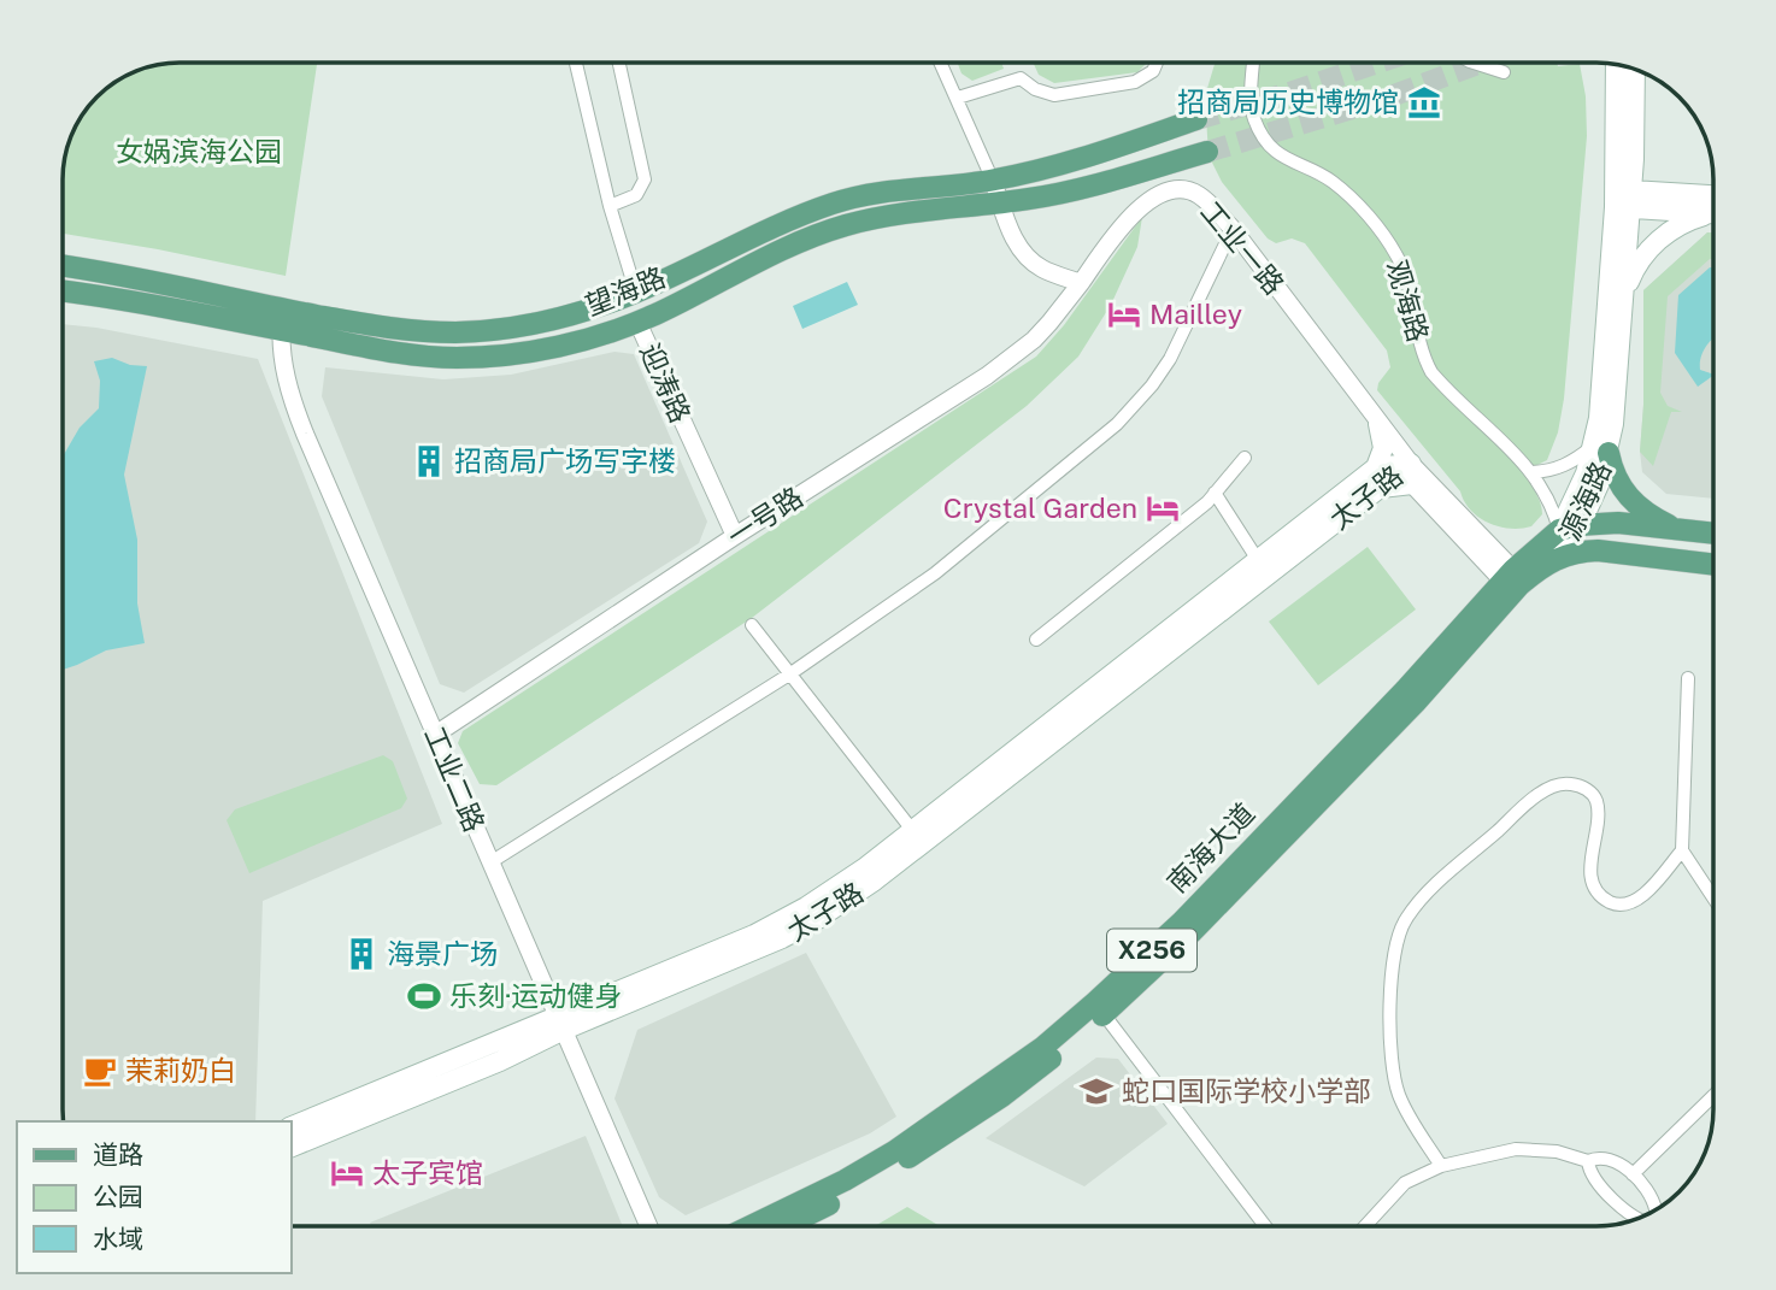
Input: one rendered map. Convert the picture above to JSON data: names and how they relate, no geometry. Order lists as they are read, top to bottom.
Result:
{
  "streets": {
    "main road": [
      "望海路",
      "太子路",
      "源海路",
      "南海大道",
      "X256"
    ],
    "street": [
      "工业一路",
      "观海路",
      "迎涛路",
      "一号路",
      "工业二路"
    ]
  },
  "crossings": [
    ["工业一路", "太子路"],
    ["工业一路", "一号路"],
    ["工业一路", "南海大道"],
    ["望海路", "迎涛路"],
    ["望海路", "工业二路"],
    ["观海路", "源海路"],
    ["观海路", "南海大道"],
    ["迎涛路", "一号路"],
    ["太子路", "工业二路"],
    ["源海路", "南海大道"],
    ["一号路", "工业二路"]
  ],
  "parks": ["女娲滨海公园"],
  "places": {
    "museum": ["招商局历史博物馆"],
    "hotel": ["Mailley", "Crystal Garden", "太子宾馆"],
    "building": ["招商局广场写字楼", "海景广场"],
    "sports": ["乐刻·运动健身"],
    "cafe": ["茉莉奶白"],
    "school or university": ["蛇口国际学校小学部"]
  },
  "legend": ["道路", "公园", "水域"]
}
